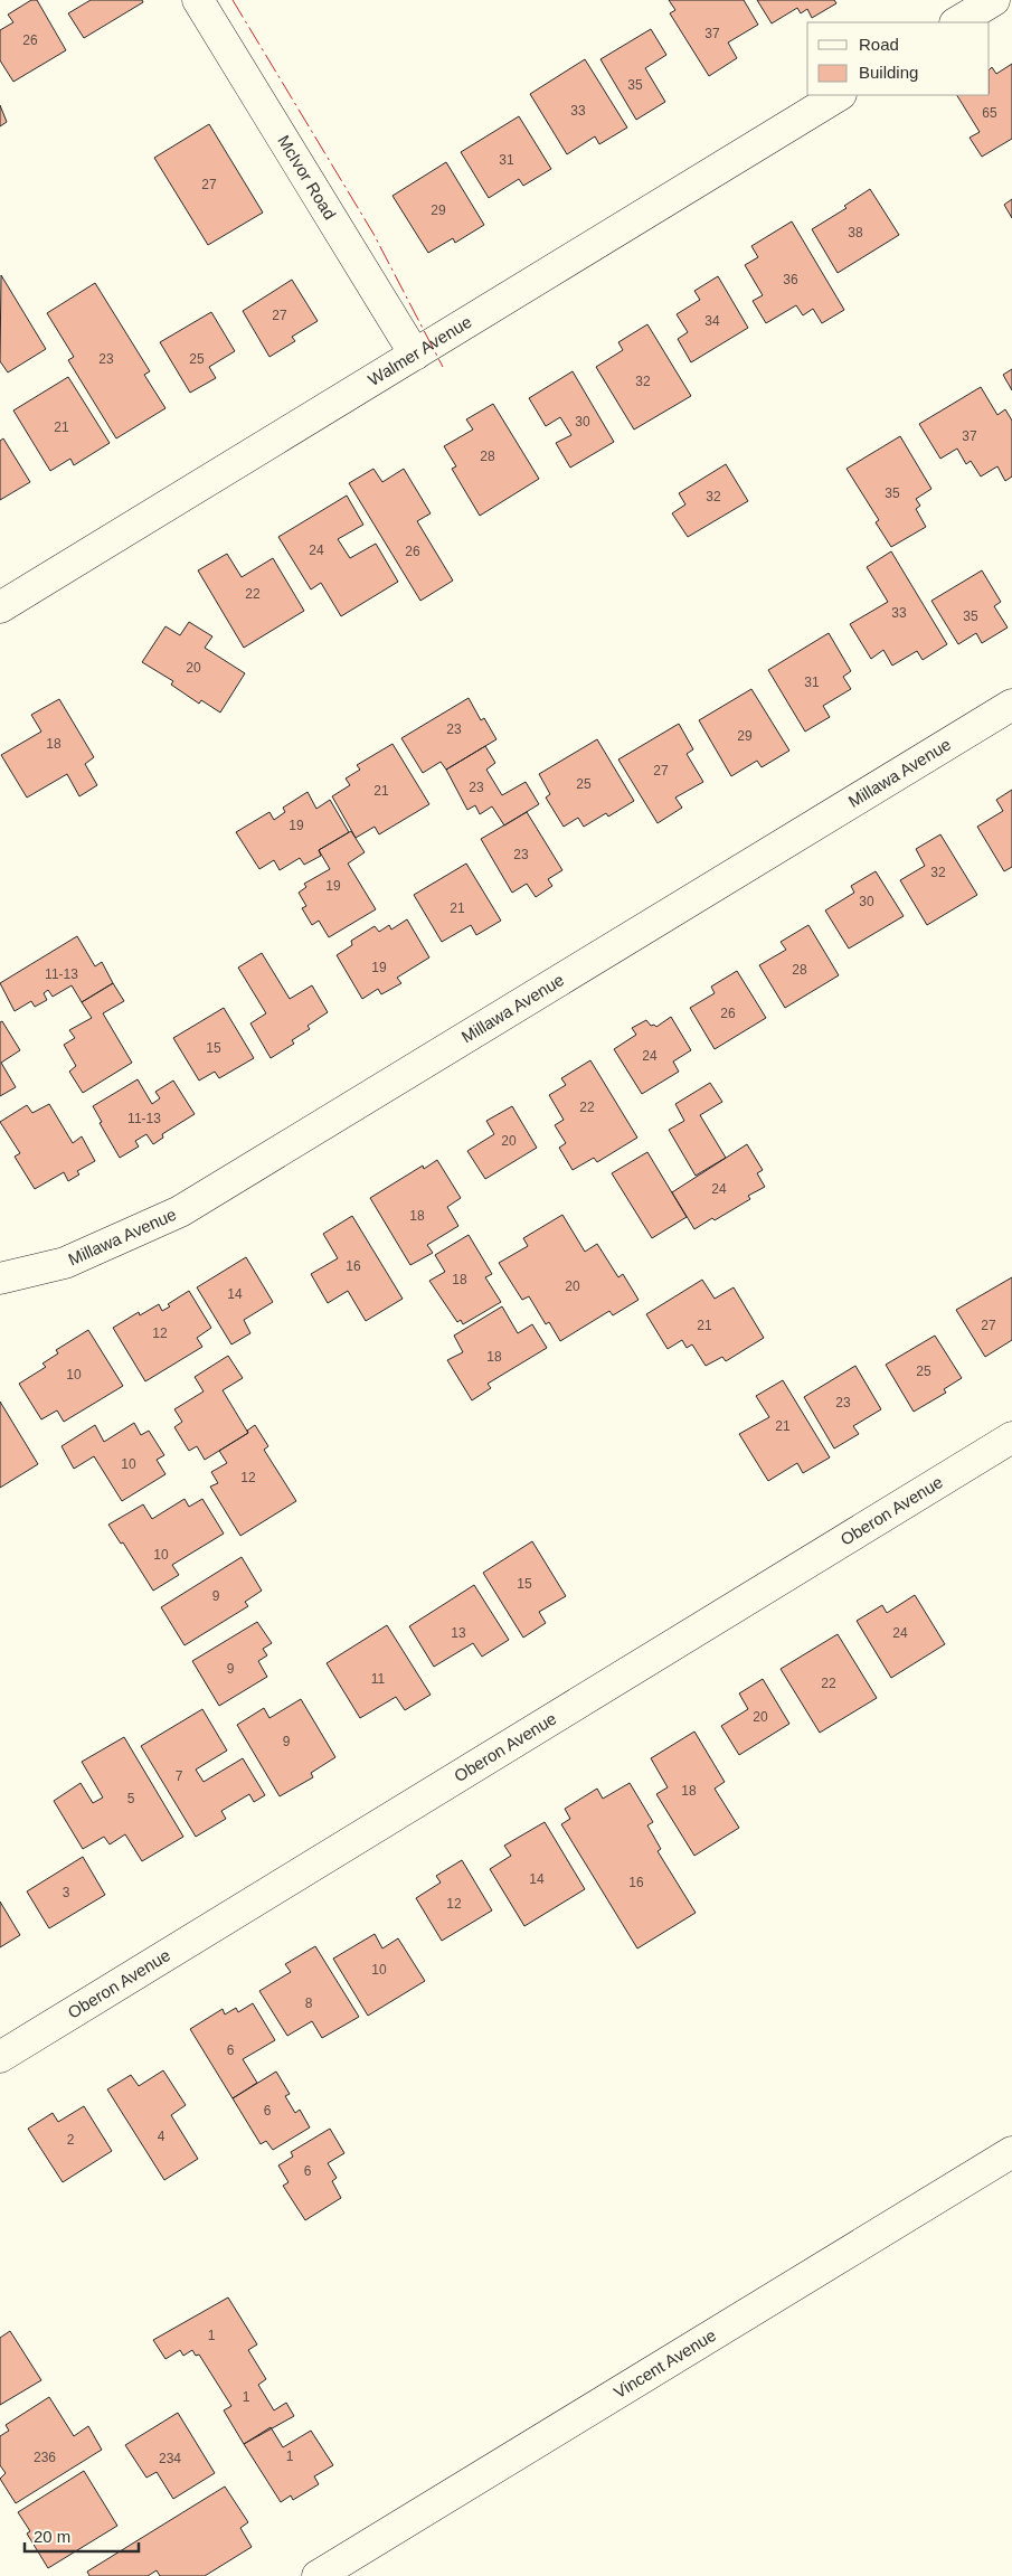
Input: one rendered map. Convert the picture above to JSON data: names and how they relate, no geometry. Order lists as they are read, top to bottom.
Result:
{
  "streets": {
    "street": [
      "McIvor Road",
      "Walmer Avenue",
      "Millawa Avenue",
      "Oberon Avenue",
      "Vincent Avenue"
    ]
  },
  "crossings": [
    ["McIvor Road", "Walmer Avenue"]
  ],
  "house_numbers": [
    "37",
    "26",
    "35",
    "33",
    "65",
    "31",
    "27",
    "29",
    "38",
    "36",
    "27",
    "34",
    "23",
    "25",
    "32",
    "30",
    "21",
    "37",
    "28",
    "35",
    "32",
    "24",
    "26",
    "22",
    "33",
    "35",
    "20",
    "31",
    "23",
    "29",
    "18",
    "27",
    "25",
    "23",
    "21",
    "19",
    "23",
    "32",
    "19",
    "30",
    "21",
    "19",
    "28",
    "11-13",
    "26",
    "15",
    "24",
    "22",
    "11-13",
    "20",
    "24",
    "18",
    "16",
    "18",
    "20",
    "14",
    "21",
    "27",
    "12",
    "18",
    "25",
    "10",
    "23",
    "21",
    "10",
    "12",
    "10",
    "15",
    "9",
    "13",
    "24",
    "9",
    "11",
    "22",
    "20",
    "9",
    "7",
    "18",
    "5",
    "14",
    "16",
    "3",
    "12",
    "10",
    "8",
    "6",
    "6",
    "4",
    "2",
    "6",
    "1",
    "1",
    "1",
    "236",
    "234"
  ],
  "legend": ["Road", "Building"],
  "scale_bar": "20 m"
}
